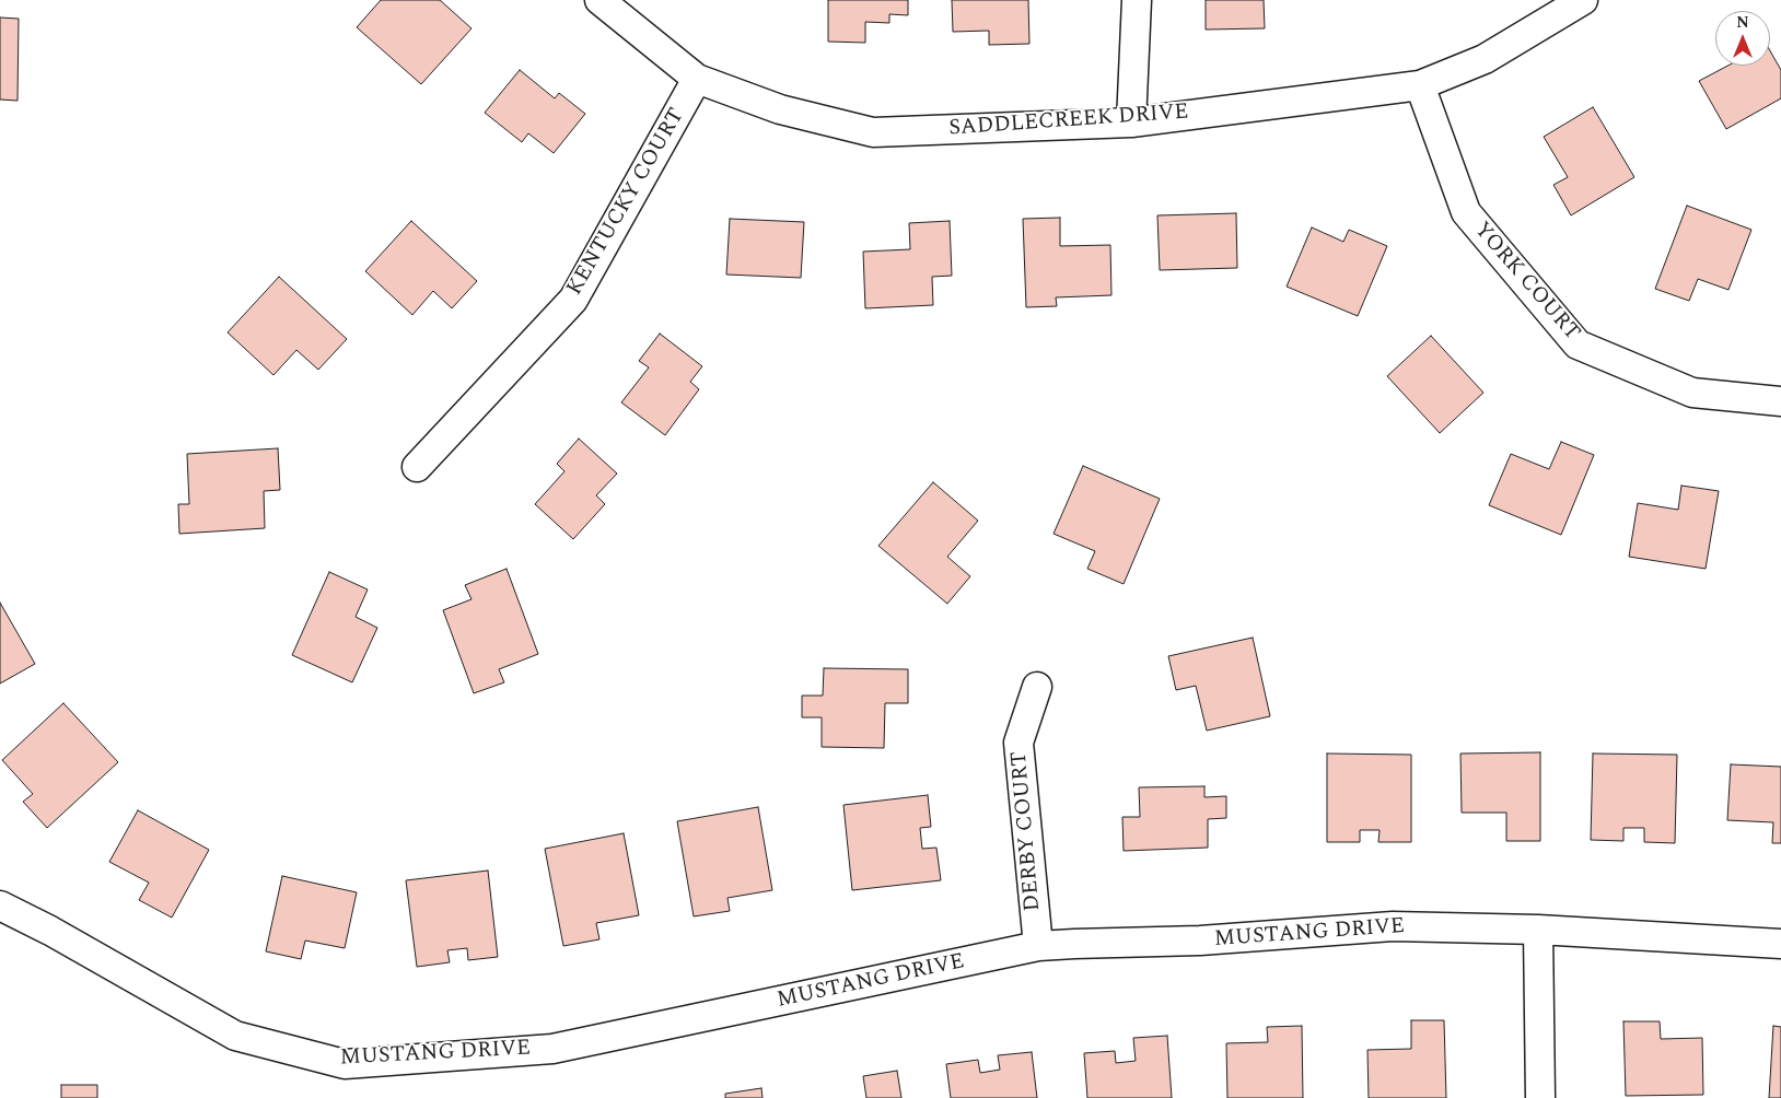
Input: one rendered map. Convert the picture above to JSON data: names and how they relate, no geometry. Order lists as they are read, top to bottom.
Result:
{
  "streets": {
    "street": [
      "SADDLECREEK DRIVE",
      "KENTUCKY COURT",
      "YORK COURT",
      "DERBY COURT",
      "MUSTANG DRIVE"
    ]
  },
  "crossings": [
    ["SADDLECREEK DRIVE", "KENTUCKY COURT"],
    ["SADDLECREEK DRIVE", "YORK COURT"],
    ["DERBY COURT", "MUSTANG DRIVE"]
  ],
  "north": "top"
}
